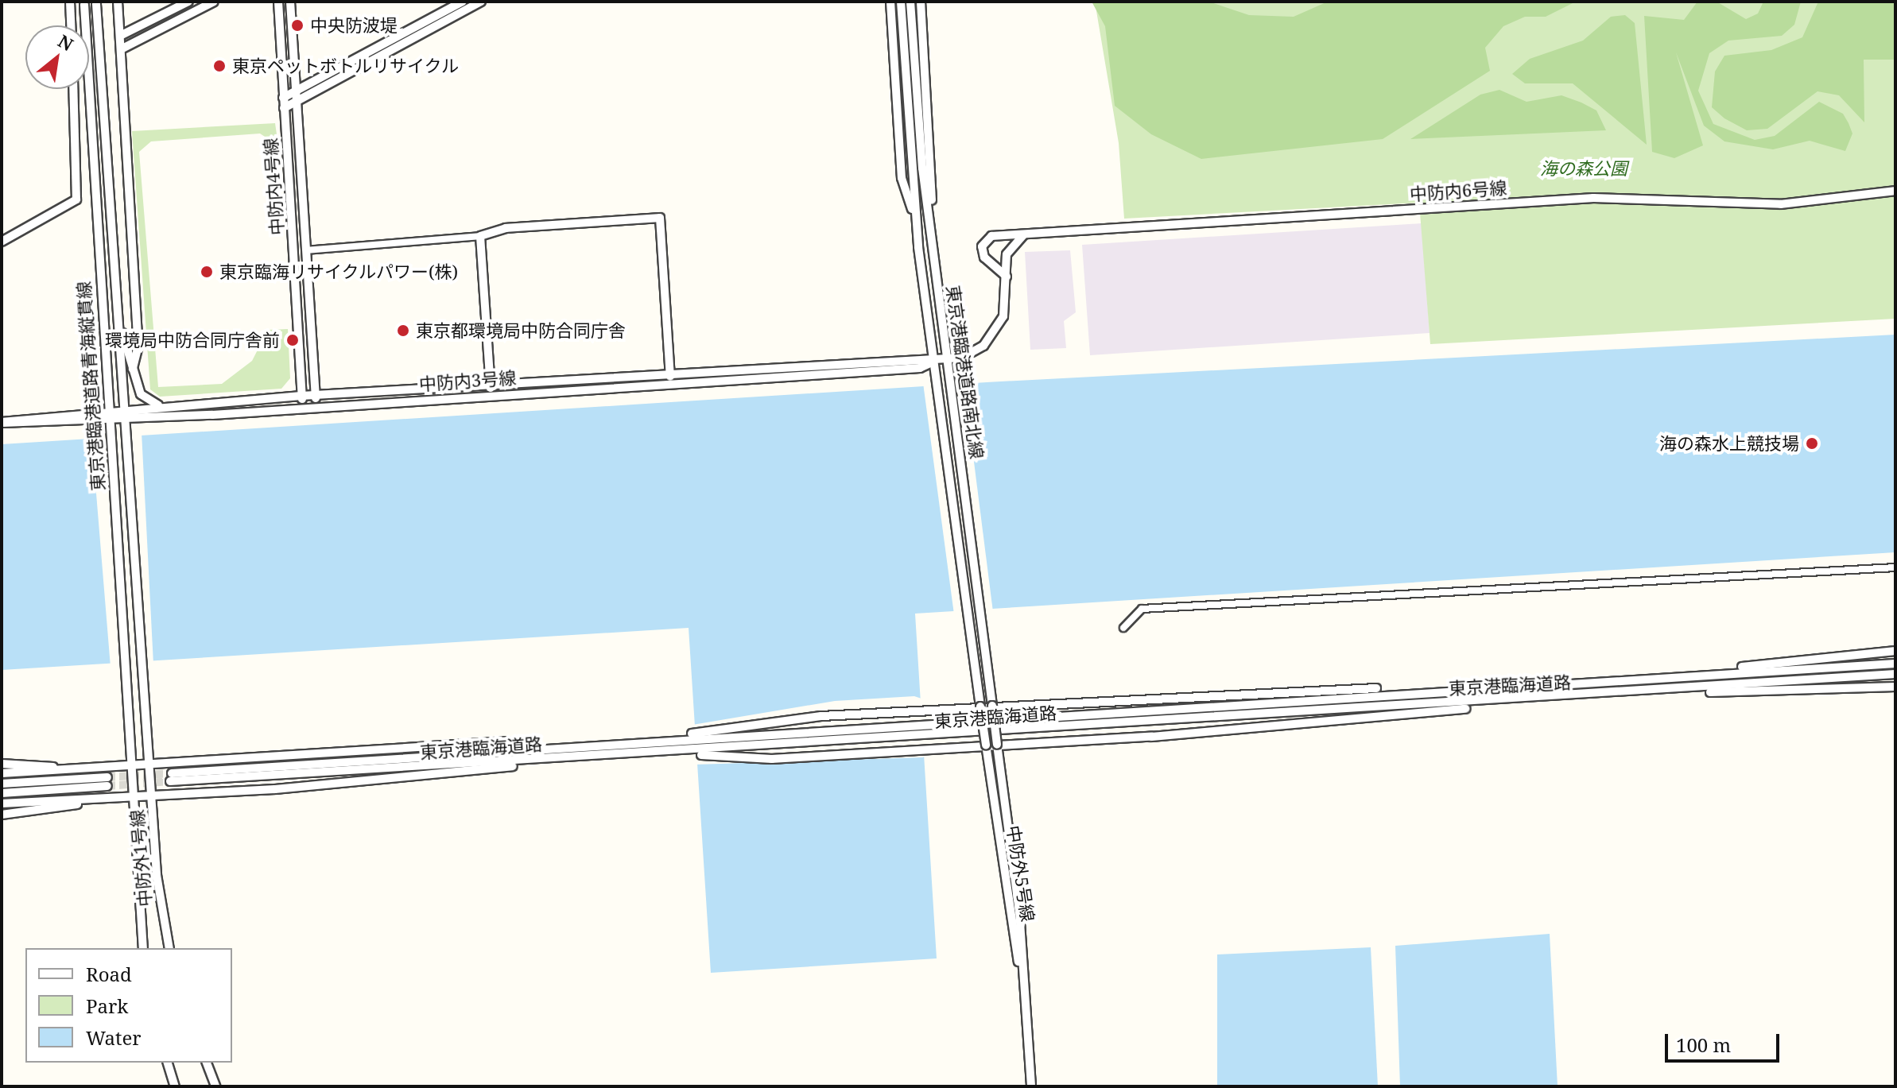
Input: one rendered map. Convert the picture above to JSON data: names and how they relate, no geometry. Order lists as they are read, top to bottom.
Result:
{
  "streets": {
    "street": [
      "中防内4号線",
      "中防内6号線",
      "東京港臨港道路南北線",
      "中防内3号線",
      "東京港臨港道路青海縦貫線",
      "東京港臨海道路",
      "中防外1号線",
      "中防外5号線"
    ]
  },
  "crossings": [
    ["中防内4号線", "中防内3号線"],
    ["東京港臨港道路南北線", "中防内3号線"],
    ["東京港臨港道路南北線", "中防外5号線"],
    ["中防内3号線", "東京港臨港道路青海縦貫線"],
    ["東京港臨港道路青海縦貫線", "中防外1号線"]
  ],
  "parks": ["海の森公園"],
  "places": [
    "中央防波堤",
    "東京ペットボトルリサイクル",
    "東京臨海リサイクルパワー(株)",
    "東京都環境局中防合同庁舎",
    "環境局中防合同庁舎前",
    "海の森水上競技場"
  ],
  "legend": ["Road", "Park", "Water"],
  "scale_bar": "100 m",
  "north": "top right"
}
